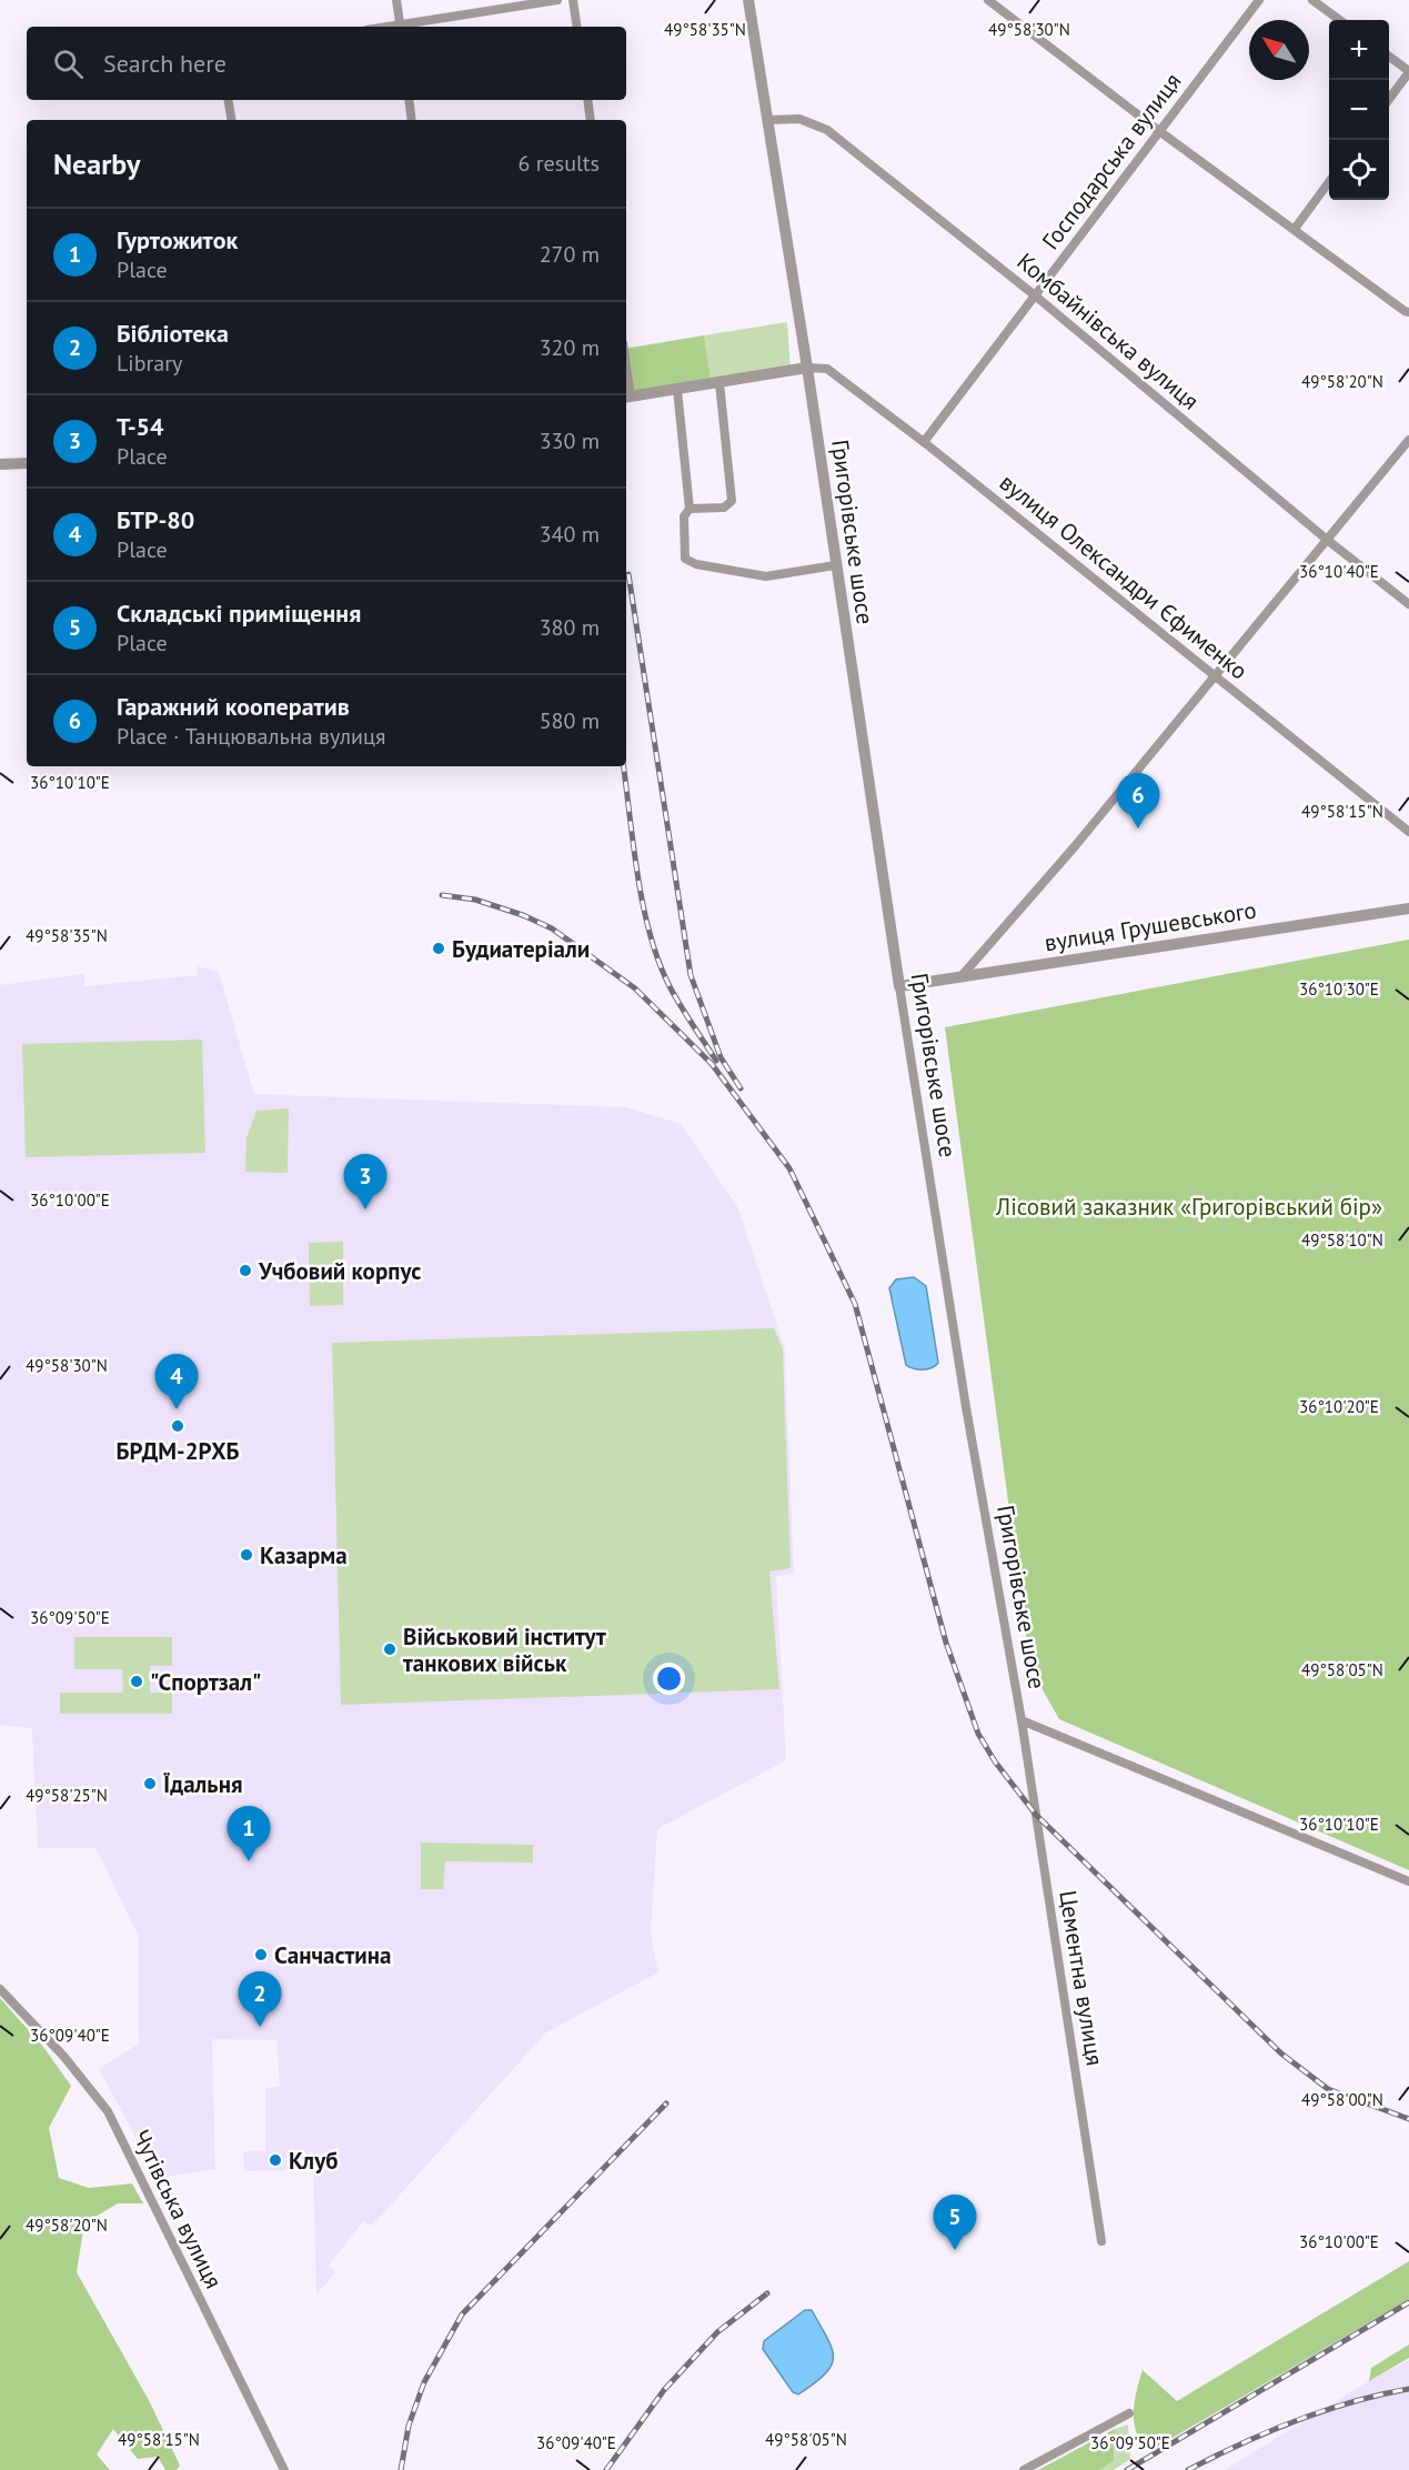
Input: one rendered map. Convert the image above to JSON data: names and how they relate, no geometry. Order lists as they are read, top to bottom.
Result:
{
  "streets": {
    "street": [
      "Господарська вулиця",
      "Комбайнівська вулиця",
      "Григорівське шосе",
      "вулиця Олександри Єфименко",
      "вулиця Грушевського",
      "Цементна вулиця",
      "Чутівська вулиця"
    ]
  },
  "crossings": [
    ["Господарська вулиця", "Комбайнівська вулиця"],
    ["Господарська вулиця", "вулиця Олександри Єфименко"],
    ["Комбайнівська вулиця", "Григорівське шосе"],
    ["Григорівське шосе", "вулиця Олександри Єфименко"],
    ["Григорівське шосе", "вулиця Грушевського"],
    ["Григорівське шосе", "Цементна вулиця"]
  ],
  "parks": ["Лісовий заказник «Григорівський бір»"],
  "places": [
    "Будиатеріали",
    "Учбовий корпус",
    "БРДМ-2РХБ",
    "Казарма",
    "Військовий інститут танкових військ",
    "\"Спортзал\"",
    "Їдальня",
    "Санчастина",
    "Клуб"
  ],
  "north": "top left",
  "page": {
    "map_buttons": ["+", "−"],
    "search": "Search here",
    "heading": ["Nearby", "6 results"],
    "list": [
      {
        "mark": "1",
        "name": "Гуртожиток",
        "note": "Place",
        "value": "270 m"
      },
      {
        "mark": "2",
        "name": "Бібліотека",
        "note": "Library",
        "value": "320 m"
      },
      {
        "mark": "3",
        "name": "Т-54",
        "note": "Place",
        "value": "330 m"
      },
      {
        "mark": "4",
        "name": "БТР-80",
        "note": "Place",
        "value": "340 m"
      },
      {
        "mark": "5",
        "name": "Складські приміщення",
        "note": "Place",
        "value": "380 m"
      },
      {
        "mark": "6",
        "name": "Гаражний кооператив",
        "note": "Place · Танцювальна вулиця",
        "value": "580 m"
      }
    ],
    "pins": [
      "6",
      "3",
      "4",
      "1",
      "2",
      "5"
    ]
  },
  "coordinates": [
    "49°58'35\"N",
    "49°58'30\"N",
    "49°58'20\"N",
    "36°10'40\"E",
    "36°10'10\"E",
    "49°58'15\"N",
    "36°10'30\"E",
    "36°10'00\"E",
    "49°58'10\"N",
    "36°10'20\"E",
    "36°09'50\"E",
    "49°58'05\"N",
    "49°58'25\"N",
    "36°09'40\"E",
    "49°58'00\"N"
  ]
}
